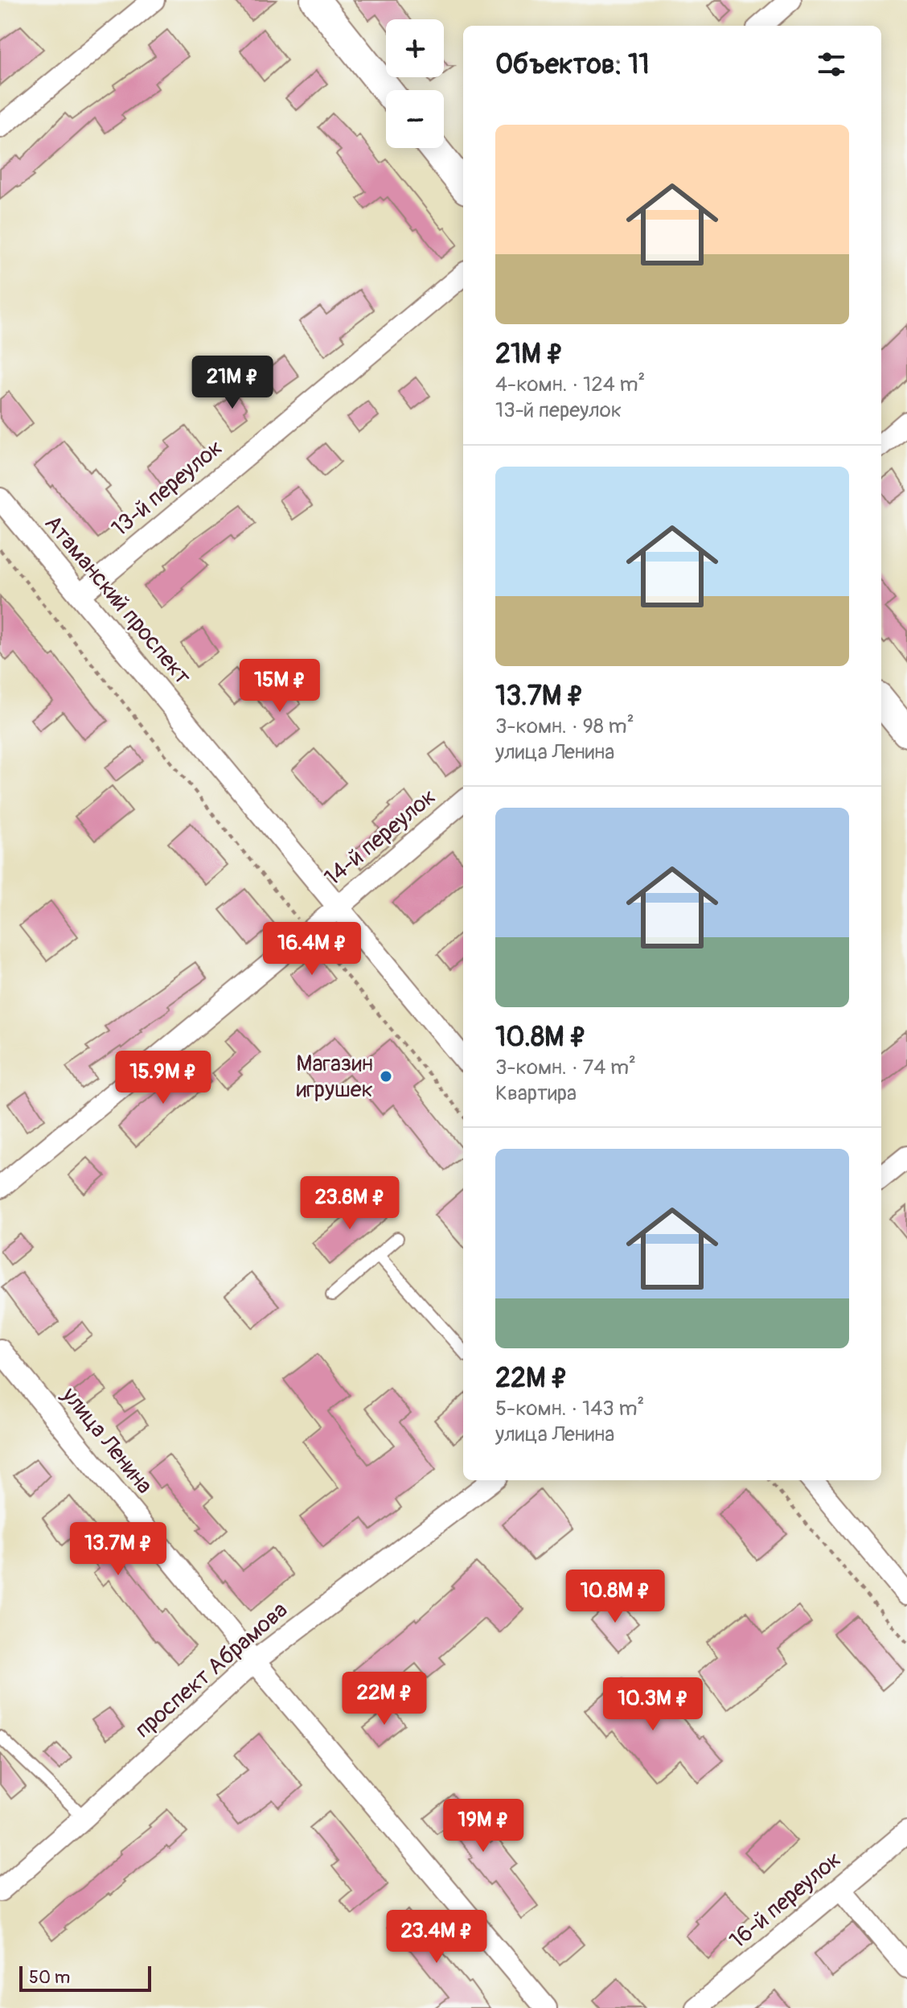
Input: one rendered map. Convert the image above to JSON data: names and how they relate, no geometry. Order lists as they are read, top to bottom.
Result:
{
  "streets": {
    "street": [
      "13-й переулок",
      "Атаманский проспект",
      "14-й переулок",
      "улица Ленина",
      "проспект Абрамова",
      "16-й переулок"
    ]
  },
  "crossings": [
    ["13-й переулок", "Атаманский проспект"],
    ["Атаманский проспект", "14-й переулок"],
    ["улица Ленина", "проспект Абрамова"]
  ],
  "places": ["Магазин игрушек"],
  "scale_bar": "50 m",
  "page": {
    "map_buttons": ["+", "−"],
    "heading": "Объектов: 11",
    "list": [
      {
        "name": "21M ₽",
        "note": "4-комн. · 124 m² · 13-й переулок"
      },
      {
        "name": "13.7M ₽",
        "note": "3-комн. · 98 m² · улица Ленина"
      },
      {
        "name": "10.8M ₽",
        "note": "3-комн. · 74 m² · Квартира"
      },
      {
        "name": "22M ₽",
        "note": "5-комн. · 143 m² · улица Ленина"
      }
    ],
    "price": [
      "21M ₽",
      "15M ₽",
      "16.4M ₽",
      "15.9M ₽",
      "23.8M ₽",
      "13.7M ₽",
      "10.8M ₽",
      "22M ₽",
      "10.3M ₽",
      "19M ₽",
      "23.4M ₽"
    ],
    "scale": "50 m"
  }
}
